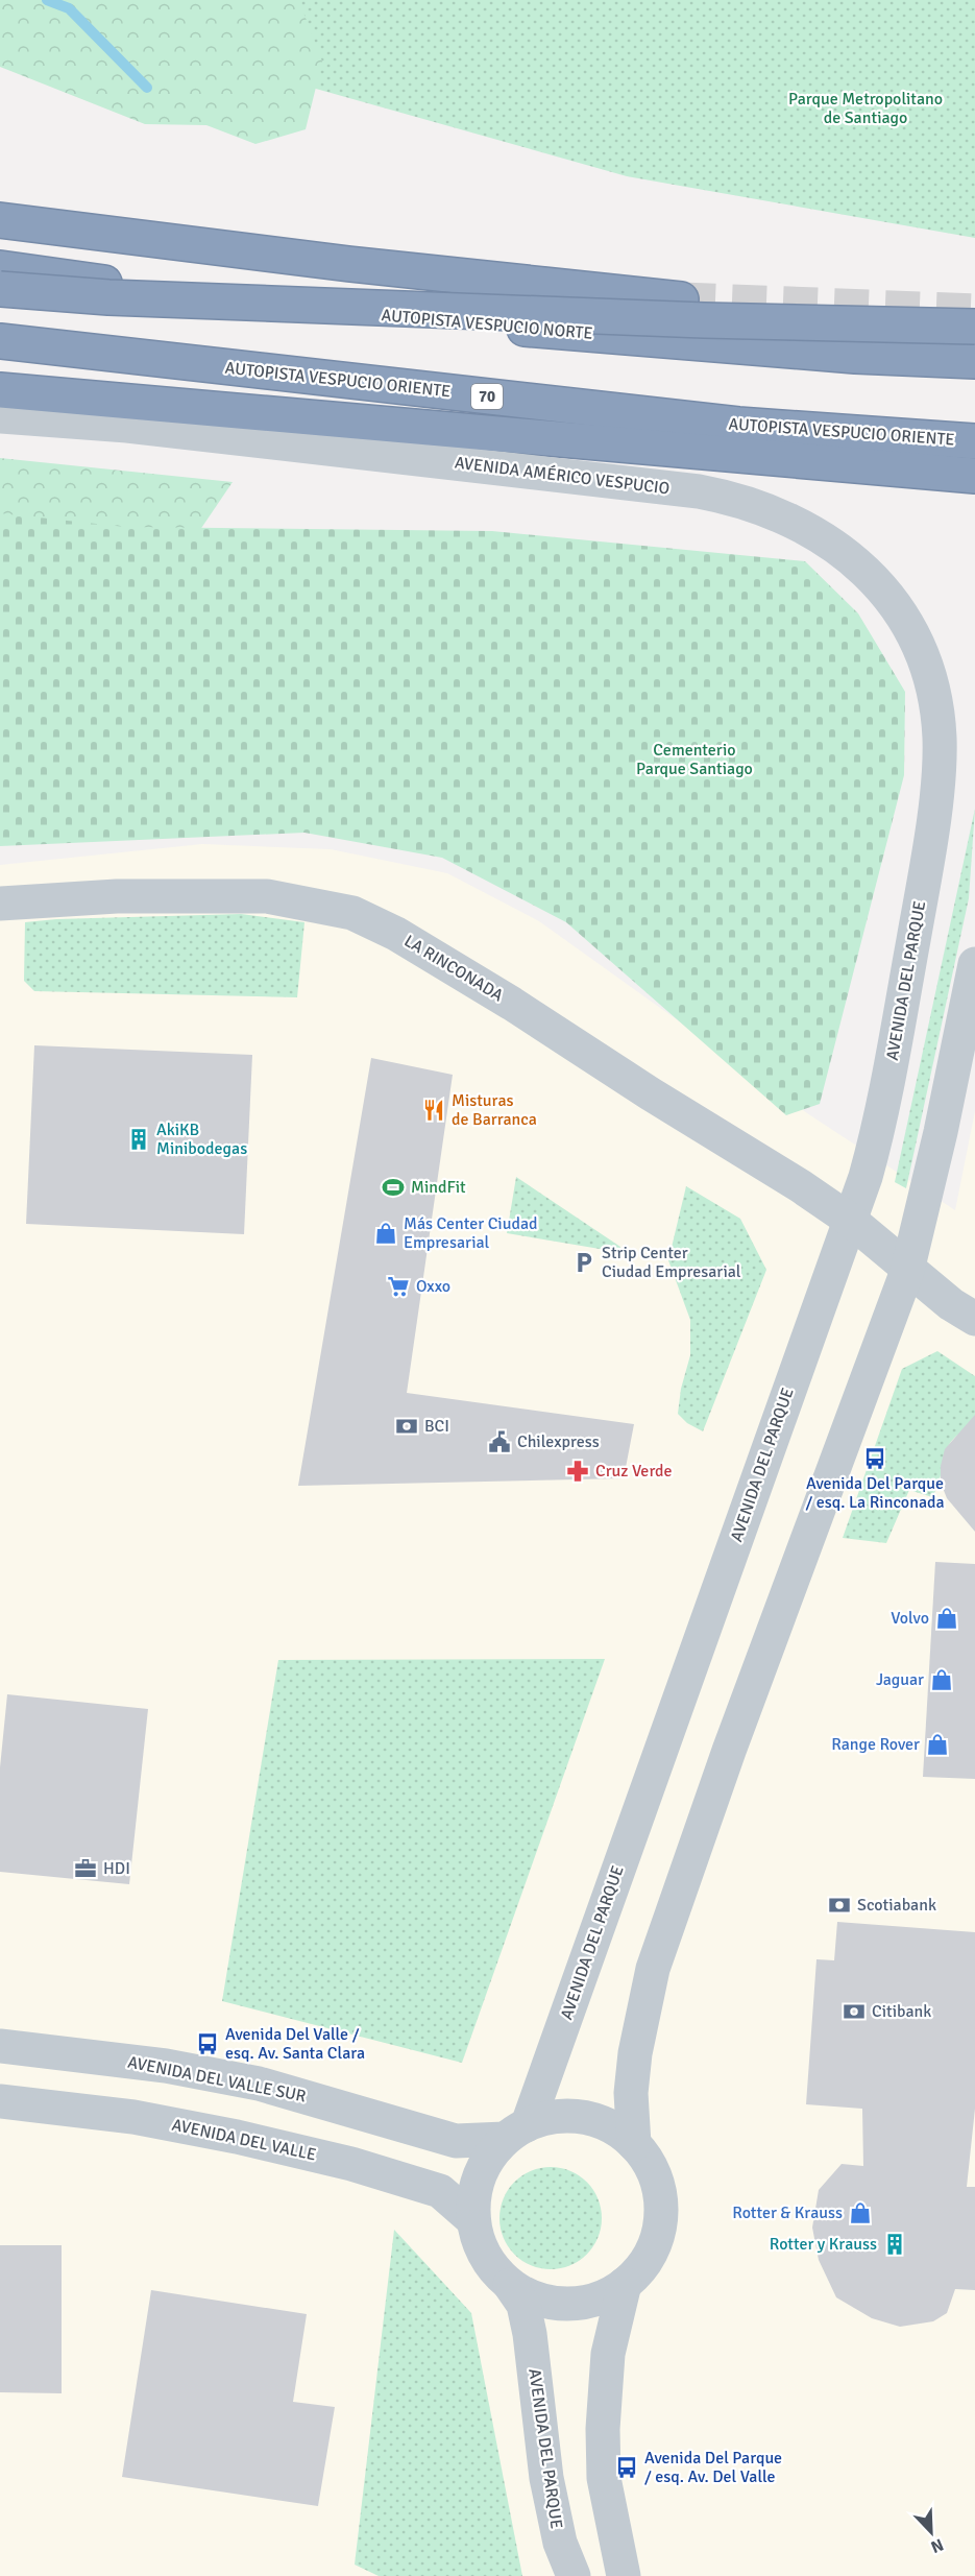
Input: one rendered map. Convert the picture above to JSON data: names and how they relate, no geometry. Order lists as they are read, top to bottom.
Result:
{
  "streets": {
    "highway": ["AUTOPISTA VESPUCIO NORTE", "AUTOPISTA VESPUCIO ORIENTE", "70"],
    "street": [
      "AVENIDA AMÉRICO VESPUCIO",
      "LA RINCONADA",
      "AVENIDA DEL PARQUE",
      "AVENIDA DEL VALLE SUR",
      "AVENIDA DEL VALLE"
    ]
  },
  "crossings": [
    ["AVENIDA AMÉRICO VESPUCIO", "AVENIDA DEL PARQUE"],
    ["LA RINCONADA", "AVENIDA DEL PARQUE"],
    ["AVENIDA DEL PARQUE", "AVENIDA DEL VALLE SUR"],
    ["AVENIDA DEL PARQUE", "AVENIDA DEL VALLE"],
    ["AVENIDA DEL VALLE SUR", "AVENIDA DEL VALLE"]
  ],
  "parks": ["Parque Metropolitano de Santiago", "Cementerio Parque Santiago"],
  "places": {
    "restaurant": ["Misturas de Barranca"],
    "building": ["AkiKB Minibodegas", "Rotter y Krauss"],
    "sports": ["MindFit"],
    "shop": [
      "Más Center Ciudad Empresarial",
      "Volvo",
      "Jaguar",
      "Range Rover",
      "Rotter & Krauss"
    ],
    "parking": ["Strip Center Ciudad Empresarial"],
    "supermarket": ["Oxxo"],
    "bank": ["BCI", "Scotiabank", "Citibank"],
    "public building": ["Chilexpress"],
    "bus stop": ["Avenida Del Parque / esq. La Rinconada", "Avenida Del Valle / esq. Av. Santa Clara", "Avenida Del Parque / esq. Av. Del Valle"],
    "pharmacy": ["Cruz Verde"],
    "office": ["HDI"]
  },
  "north": "bottom right"
}
